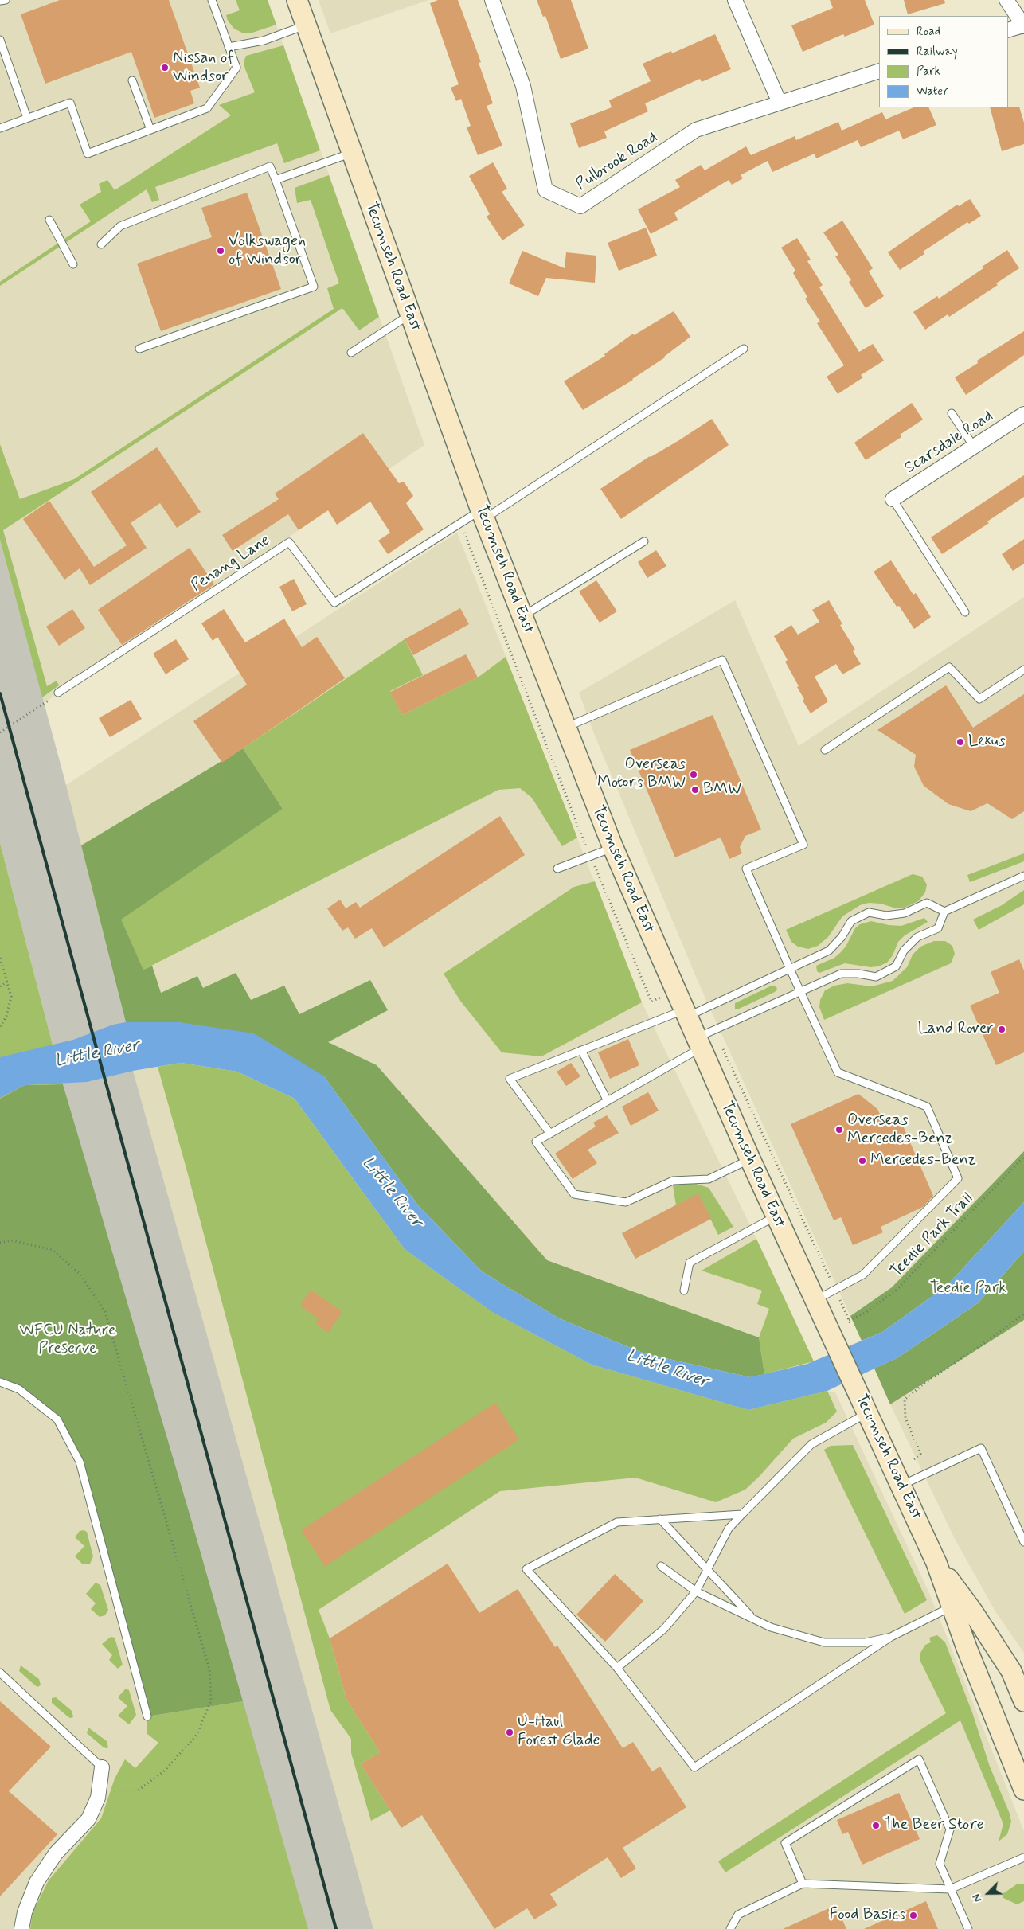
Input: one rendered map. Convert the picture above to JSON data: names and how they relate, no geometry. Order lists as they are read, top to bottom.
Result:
{
  "streets": {
    "main road": ["Tecumseh Road East"],
    "street": ["Pulbrook Road", "Scarsdale Road"],
    "lane": ["Penang Lane"],
    "path": ["Teedie Park Trail"]
  },
  "crossings": [
    ["Tecumseh Road East", "Penang Lane"]
  ],
  "water": ["Little River"],
  "parks": ["Teedie Park", "WFCU Nature Preserve"],
  "places": [
    "Nissan of Windsor",
    "Volkswagen of Windsor",
    "Lexus",
    "Overseas Motors BMW",
    "BMW",
    "Land Rover",
    "Overseas Mercedes-Benz",
    "Mercedes-Benz",
    "U-Haul Forest Glade",
    "The Beer Store",
    "Food Basics"
  ],
  "legend": [
    "Road",
    "Railway",
    "Park",
    "Water"
  ],
  "north": "bottom left"
}
